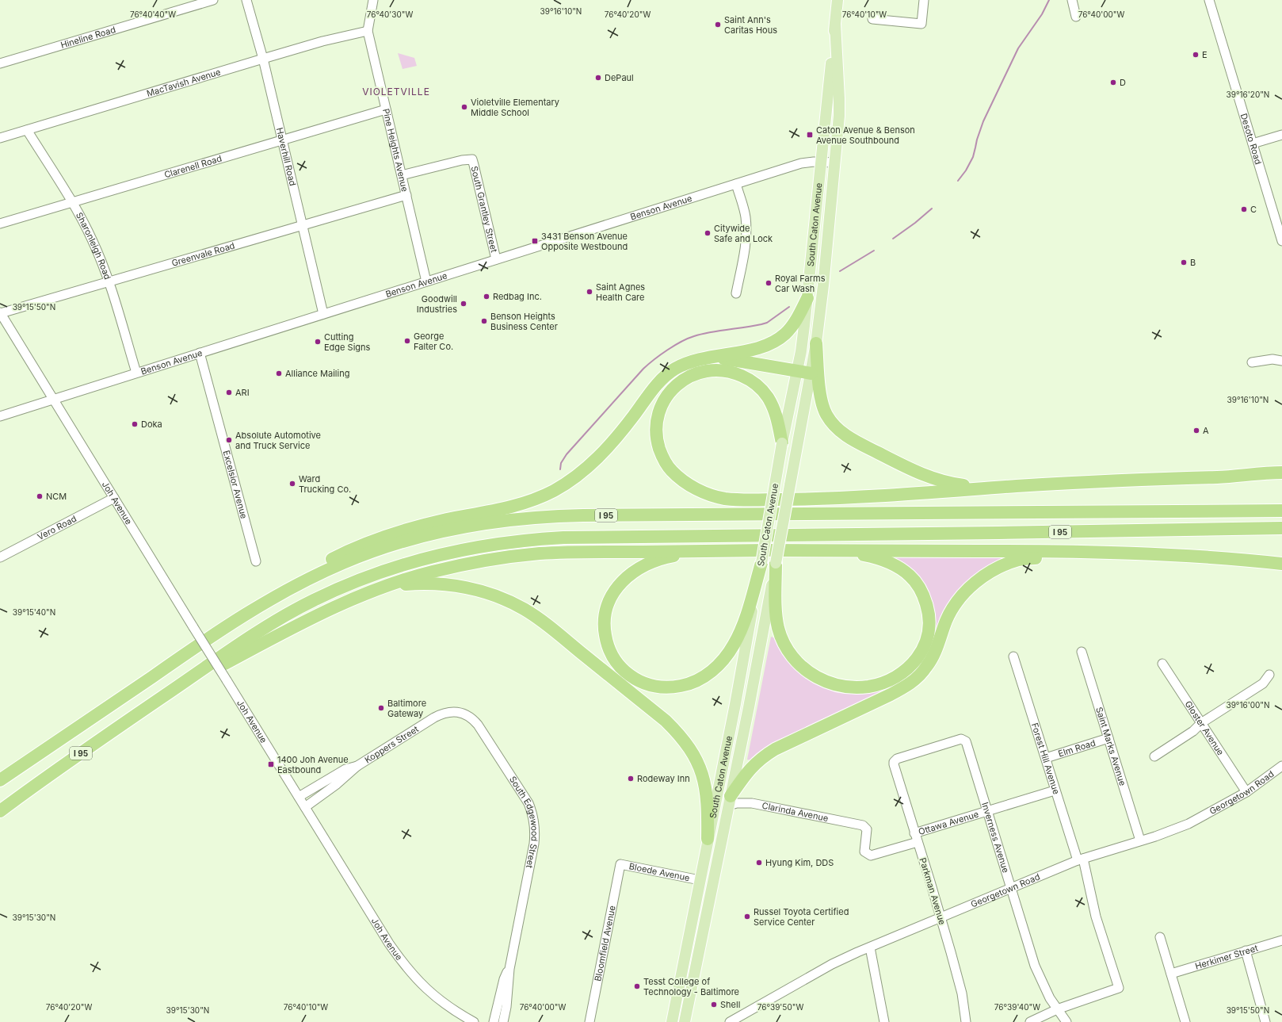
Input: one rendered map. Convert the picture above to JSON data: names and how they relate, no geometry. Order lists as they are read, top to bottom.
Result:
{
  "streets": {
    "highway": ["I 95"],
    "main road": ["South Caton Avenue"],
    "street": [
      "Hineline Road",
      "MacTavish Avenue",
      "Desoto Road",
      "Pine Heights Avenue",
      "Haverhill Road",
      "Clarenell Road",
      "Benson Avenue",
      "South Grantley Street",
      "Sharonleigh Road",
      "Greenvale Road",
      "Excelsior Avenue",
      "Joh Avenue",
      "Vero Road",
      "Gloster Avenue",
      "Koppers Street",
      "Saint Marks Avenue",
      "Elm Road",
      "Forest Hill Avenue",
      "Georgetown Road",
      "Clarinda Avenue",
      "South Edgewood Street",
      "Ottawa Avenue",
      "Inverness Avenue",
      "Bloede Avenue",
      "Parkman Avenue",
      "Bloomfield Avenue",
      "Herkimer Street"
    ]
  },
  "crossings": [
    ["MacTavish Avenue", "Pine Heights Avenue"],
    ["MacTavish Avenue", "Haverhill Road"],
    ["MacTavish Avenue", "Sharonleigh Road"],
    ["Pine Heights Avenue", "Clarenell Road"],
    ["Pine Heights Avenue", "Benson Avenue"],
    ["Pine Heights Avenue", "South Grantley Street"],
    ["Pine Heights Avenue", "Greenvale Road"],
    ["Haverhill Road", "Clarenell Road"],
    ["Haverhill Road", "Benson Avenue"],
    ["Haverhill Road", "Greenvale Road"],
    ["Clarenell Road", "Sharonleigh Road"],
    ["Benson Avenue", "South Grantley Street"],
    ["Benson Avenue", "South Caton Avenue"],
    ["Benson Avenue", "Sharonleigh Road"],
    ["Benson Avenue", "Excelsior Avenue"],
    ["Benson Avenue", "Joh Avenue"],
    ["South Caton Avenue", "Clarinda Avenue"],
    ["South Caton Avenue", "Bloede Avenue"],
    ["Sharonleigh Road", "Greenvale Road"],
    ["Greenvale Road", "Joh Avenue"],
    ["Joh Avenue", "Vero Road"],
    ["Joh Avenue", "Koppers Street"],
    ["Gloster Avenue", "Georgetown Road"],
    ["Koppers Street", "South Edgewood Street"],
    ["Saint Marks Avenue", "Elm Road"],
    ["Saint Marks Avenue", "Georgetown Road"],
    ["Elm Road", "Forest Hill Avenue"],
    ["Forest Hill Avenue", "Georgetown Road"],
    ["Forest Hill Avenue", "Ottawa Avenue"],
    ["Forest Hill Avenue", "Inverness Avenue"],
    ["Georgetown Road", "Inverness Avenue"],
    ["Georgetown Road", "Parkman Avenue"],
    ["Clarinda Avenue", "Ottawa Avenue"],
    ["Ottawa Avenue", "Inverness Avenue"],
    ["Ottawa Avenue", "Parkman Avenue"],
    ["Inverness Avenue", "Parkman Avenue"],
    ["Bloede Avenue", "Bloomfield Avenue"]
  ],
  "districts": ["VIOLETVILLE"],
  "places": {
    "other": [
      "Saint Ann's Caritas Hous",
      "E",
      "DePaul",
      "D",
      "Violetville Elementary Middle School",
      "C",
      "Citywide Safe and Lock",
      "B",
      "Royal Farms Car Wash",
      "Saint Agnes Health Care",
      "Redbag Inc.",
      "Goodwill Industries",
      "Benson Heights Business Center",
      "George Falter Co.",
      "Cutting Edge Signs",
      "Alliance Mailing",
      "ARI",
      "Doka",
      "A",
      "Absolute Automotive and Truck Service",
      "Ward Trucking Co.",
      "NCM",
      "Baltimore Gateway",
      "Rodeway Inn",
      "Hyung Kim, DDS",
      "Russel Toyota Certified Service Center",
      "Tesst College of Technology - Baltimore",
      "Shell"
    ],
    "transit": ["Caton Avenue & Benson Avenue Southbound", "3431 Benson Avenue Opposite Westbound", "1400 Joh Avenue Eastbound"]
  },
  "coordinates": [
    "39°16'10\"N",
    "76°40'40\"W",
    "76°40'30\"W",
    "76°40'20\"W",
    "76°40'10\"W",
    "76°40'00\"W",
    "39°16'20\"N",
    "39°15'50\"N",
    "39°15'40\"N",
    "39°16'00\"N",
    "39°15'30\"N",
    "76°39'50\"W",
    "76°39'40\"W"
  ]
}
